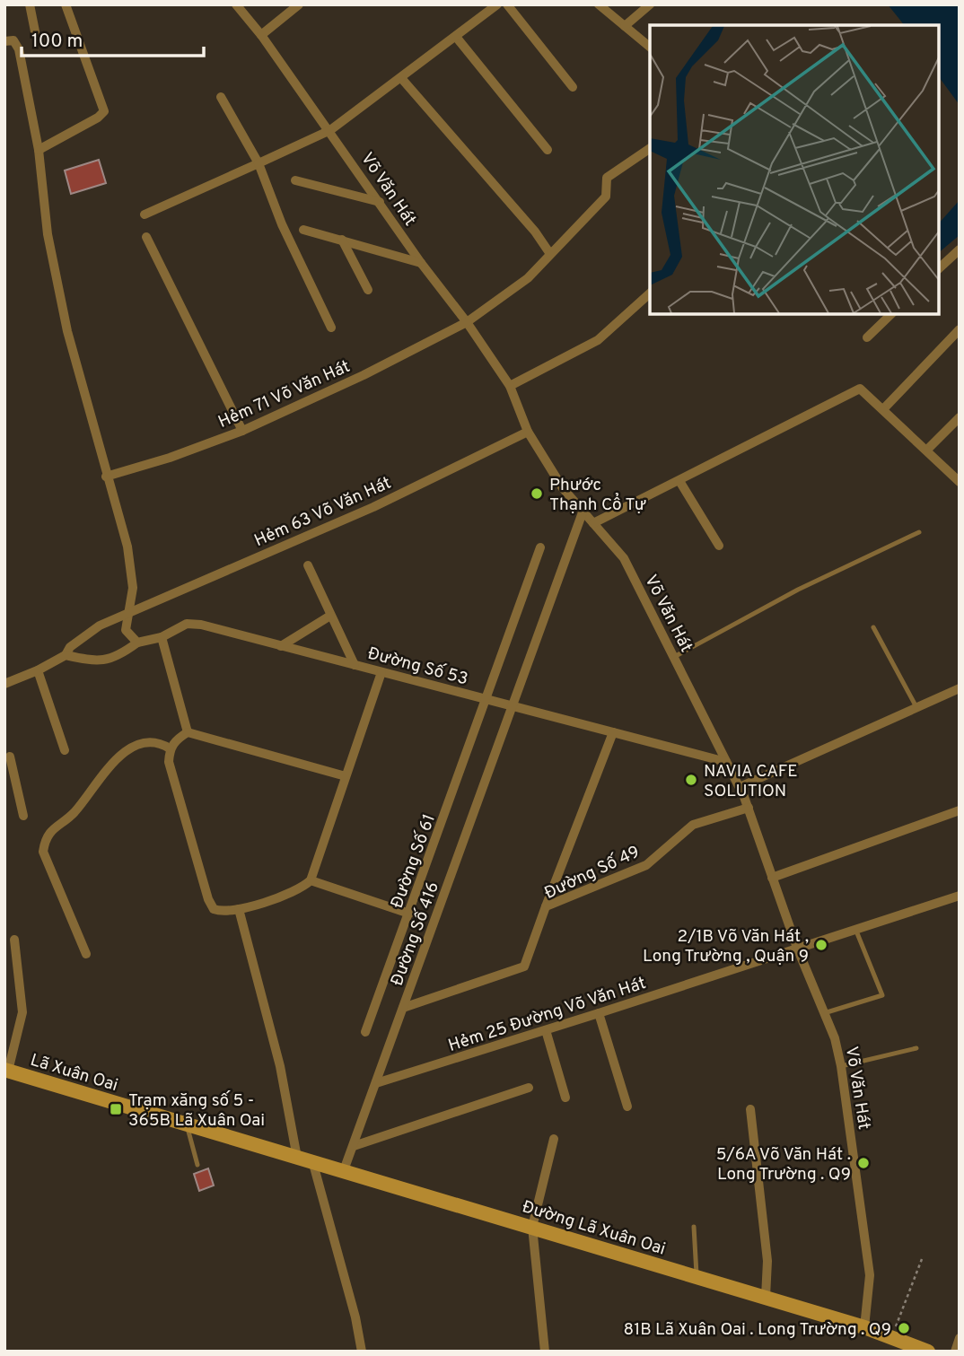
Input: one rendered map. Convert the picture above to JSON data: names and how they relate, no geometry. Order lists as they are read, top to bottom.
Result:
{
  "streets": {
    "main road": ["Lã Xuân Oai", "Đường Lã Xuân Oai"],
    "street": [
      "Võ Văn Hát",
      "Hẻm 71 Võ Văn Hát",
      "Hẻm 63 Võ Văn Hát",
      "Đường Số 53",
      "Đường Số 61",
      "Đường Số 49",
      "Đường Số 416",
      "Hẻm 25 Đường Võ Văn Hát"
    ]
  },
  "crossings": [
    ["Võ Văn Hát", "Hẻm 71 Võ Văn Hát"],
    ["Võ Văn Hát", "Hẻm 63 Võ Văn Hát"],
    ["Võ Văn Hát", "Đường Số 53"],
    ["Võ Văn Hát", "Đường Số 49"],
    ["Võ Văn Hát", "Đường Số 416"],
    ["Võ Văn Hát", "Hẻm 25 Đường Võ Văn Hát"],
    ["Võ Văn Hát", "Đường Lã Xuân Oai"],
    ["Hẻm 63 Võ Văn Hát", "Đường Số 53"],
    ["Đường Số 53", "Đường Số 61"],
    ["Đường Số 53", "Đường Số 416"],
    ["Đường Số 49", "Đường Số 416"],
    ["Đường Số 416", "Hẻm 25 Đường Võ Văn Hát"],
    ["Đường Số 416", "Đường Lã Xuân Oai"],
    ["Lã Xuân Oai", "Đường Lã Xuân Oai"]
  ],
  "places": {
    "other": [
      "Phước Thạnh Cổ Tự",
      "NAVIA CAFE SOLUTION",
      "2/1B Võ Văn Hát , Long Trường , Quận 9",
      "5/6A Võ Văn Hát . Long Trường . Q9",
      "81B Lã Xuân Oai . Long Trường . Q9"
    ],
    "transit": ["Trạm xăng số 5 - 365B Lã Xuân Oai"]
  },
  "scale_bar": "100 m"
}
